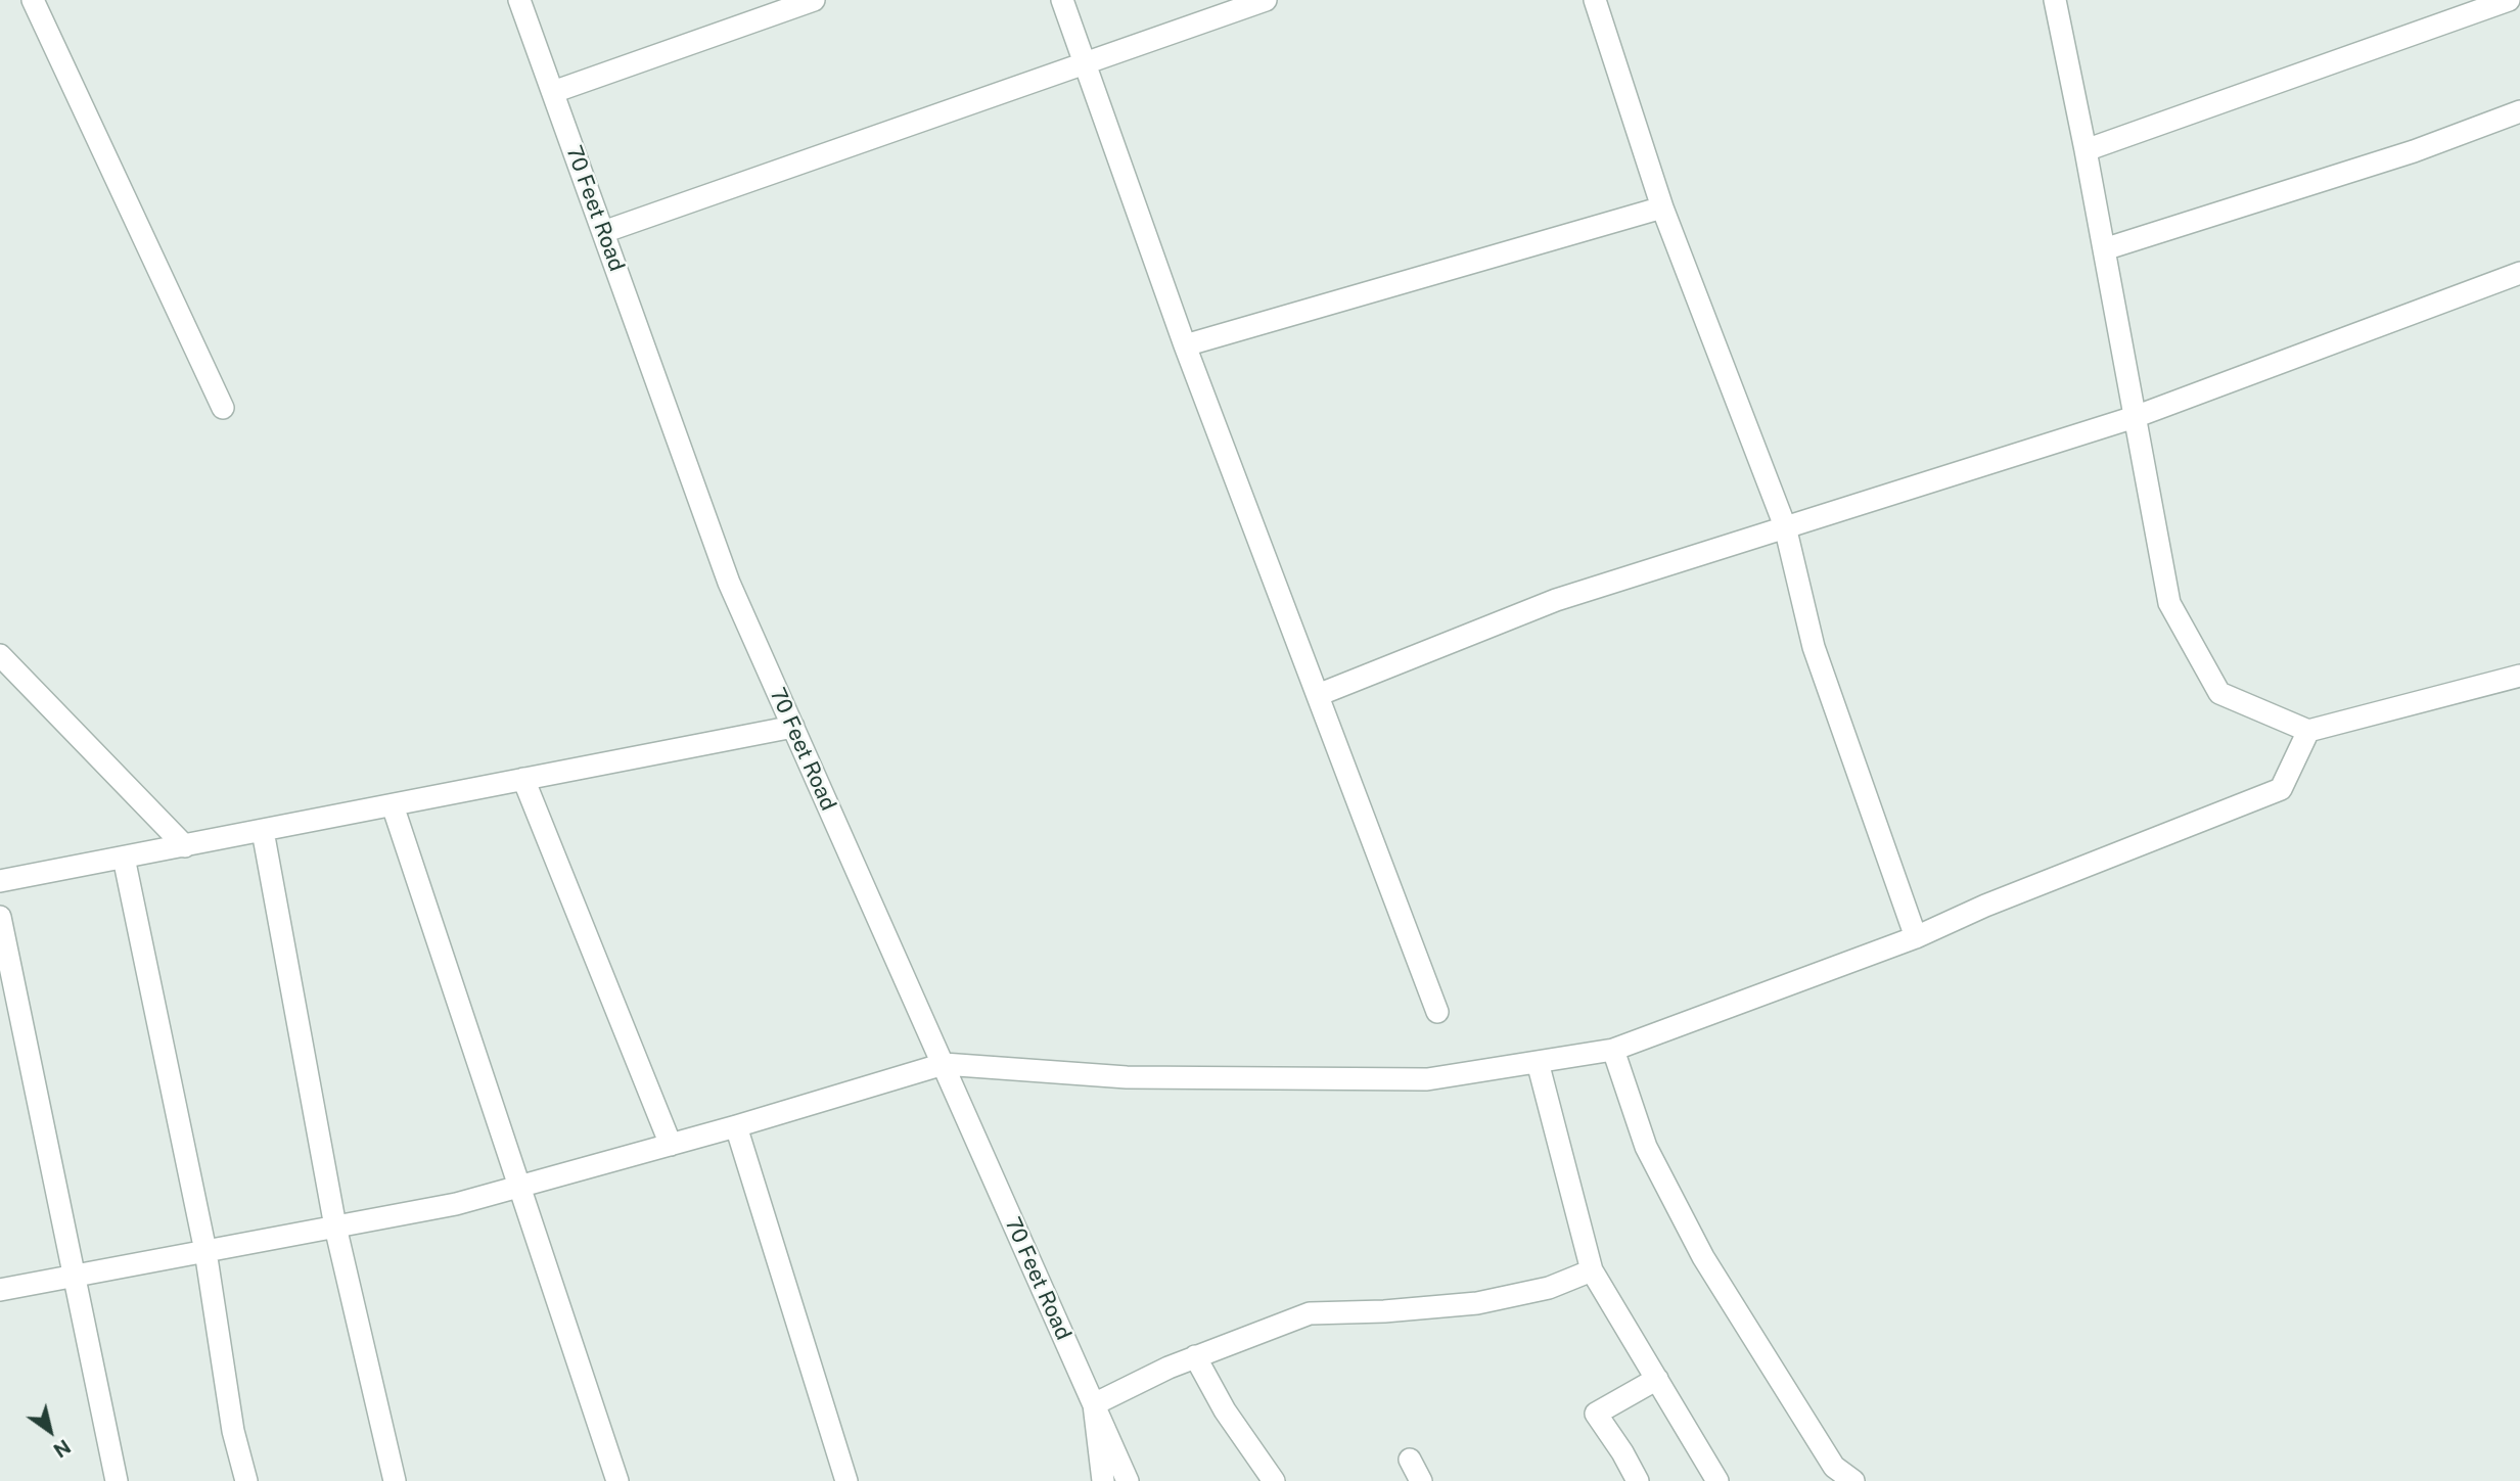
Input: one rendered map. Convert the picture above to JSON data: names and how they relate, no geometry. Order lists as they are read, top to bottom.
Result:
{
  "streets": {
    "street": ["70 Feet Road"]
  },
  "north": "bottom right"
}
